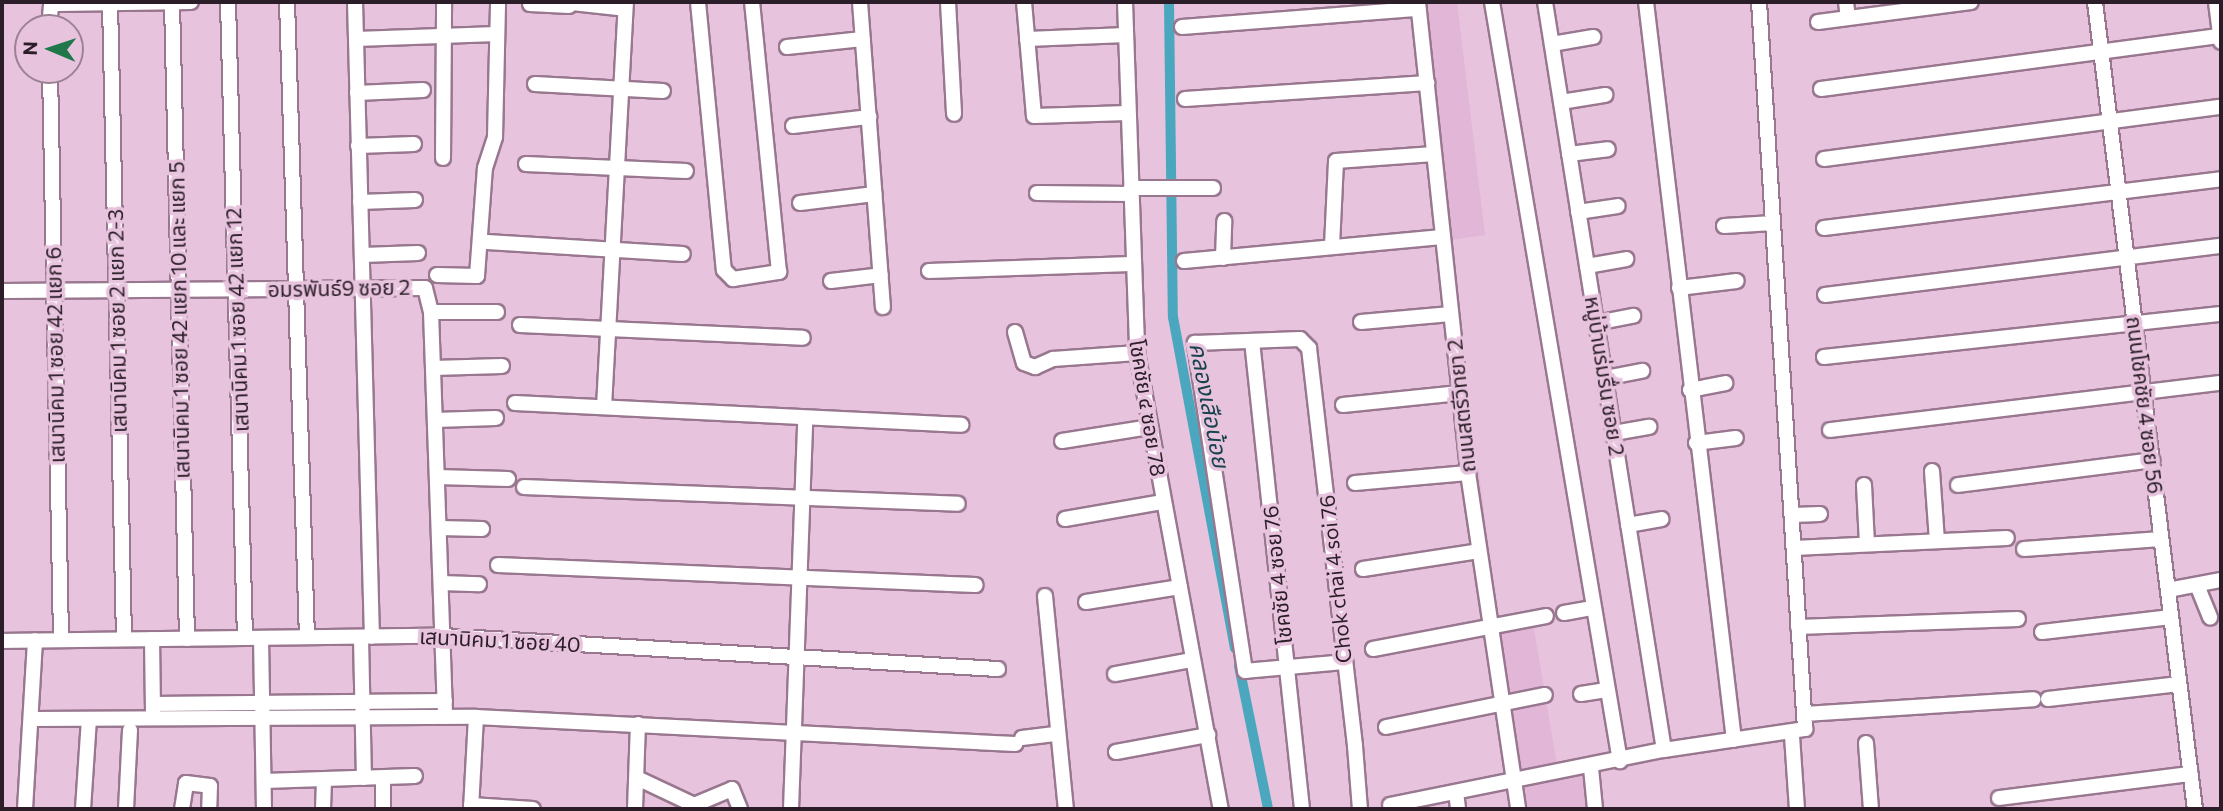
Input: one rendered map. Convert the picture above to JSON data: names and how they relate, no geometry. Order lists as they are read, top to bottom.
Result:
{
  "streets": {
    "street": [
      "อมรพันธ์9 ซอย 2",
      "เสนานิคม 1 ซอย 42 แยก 10 และ แยก 5",
      "เสนานิคม 1 ซอย 42 แยก 12",
      "เสนานิคม 1 ซอย 2 แยก 2-3",
      "เสนานิคม 1 ซอย 42 แยก 6",
      "หมู่บ้านร่มรื่น ซอย 2",
      "ถนนโชคชัย 4 ซอย 56",
      "ถนนสตรีวิทยา 2",
      "โชคชัย ๔ ซอย 78",
      "โชคชัย 4 ซอย 76",
      "Chok chai 4 soi 76",
      "เสนานิคม 1 ซอย 40"
    ]
  },
  "crossings": [
    ["อมรพันธ์9 ซอย 2", "เสนานิคม 1 ซอย 42 แยก 10 และ แยก 5"],
    ["อมรพันธ์9 ซอย 2", "เสนานิคม 1 ซอย 42 แยก 12"],
    ["อมรพันธ์9 ซอย 2", "เสนานิคม 1 ซอย 2 แยก 2-3"],
    ["อมรพันธ์9 ซอย 2", "เสนานิคม 1 ซอย 42 แยก 6"],
    ["เสนานิคม 1 ซอย 42 แยก 10 และ แยก 5", "เสนานิคม 1 ซอย 40"],
    ["เสนานิคม 1 ซอย 42 แยก 12", "เสนานิคม 1 ซอย 40"],
    ["เสนานิคม 1 ซอย 2 แยก 2-3", "เสนานิคม 1 ซอย 40"],
    ["เสนานิคม 1 ซอย 42 แยก 6", "เสนานิคม 1 ซอย 40"],
    ["โชคชัย 4 ซอย 76", "Chok chai 4 soi 76"]
  ],
  "water": ["คลองเสือน้อย"],
  "north": "left"
}
